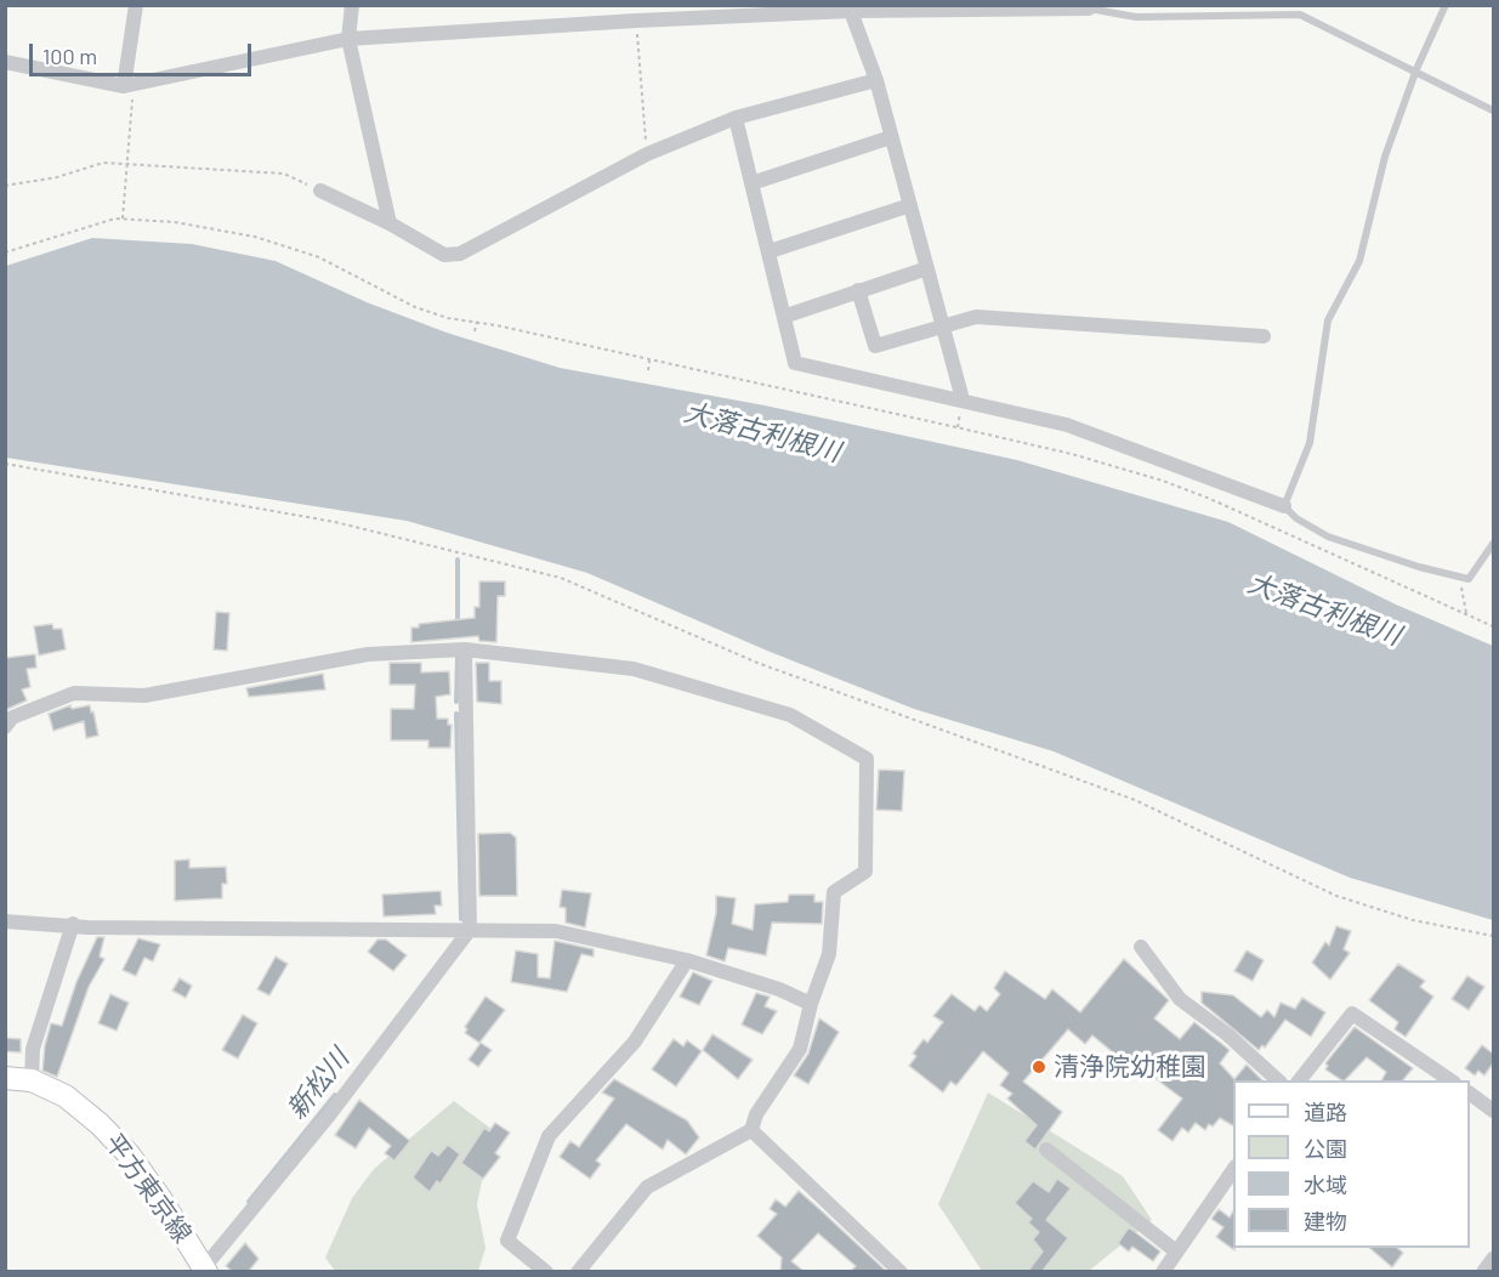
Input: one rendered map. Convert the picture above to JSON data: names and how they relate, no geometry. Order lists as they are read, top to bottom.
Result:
{
  "streets": {
    "main road": ["平方東京線"]
  },
  "water": ["大落古利根川", "新松川"],
  "places": ["清浄院幼稚園"],
  "legend": [
    "道路",
    "公園",
    "水域",
    "建物"
  ],
  "scale_bar": "100 m"
}
